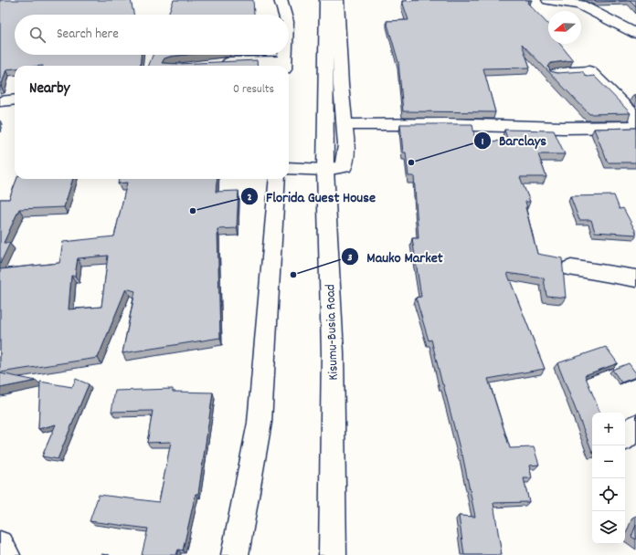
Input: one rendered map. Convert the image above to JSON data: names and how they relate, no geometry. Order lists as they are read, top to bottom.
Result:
{
  "streets": {
    "main road": ["Kisumu-Busia Road"]
  },
  "places": ["Barclays", "Florida Guest House", "Mauko Market"],
  "north": "left",
  "page": {
    "search": "Search here",
    "heading": ["Nearby", "0 results"],
    "map_buttons": ["+", "−"]
  }
}
